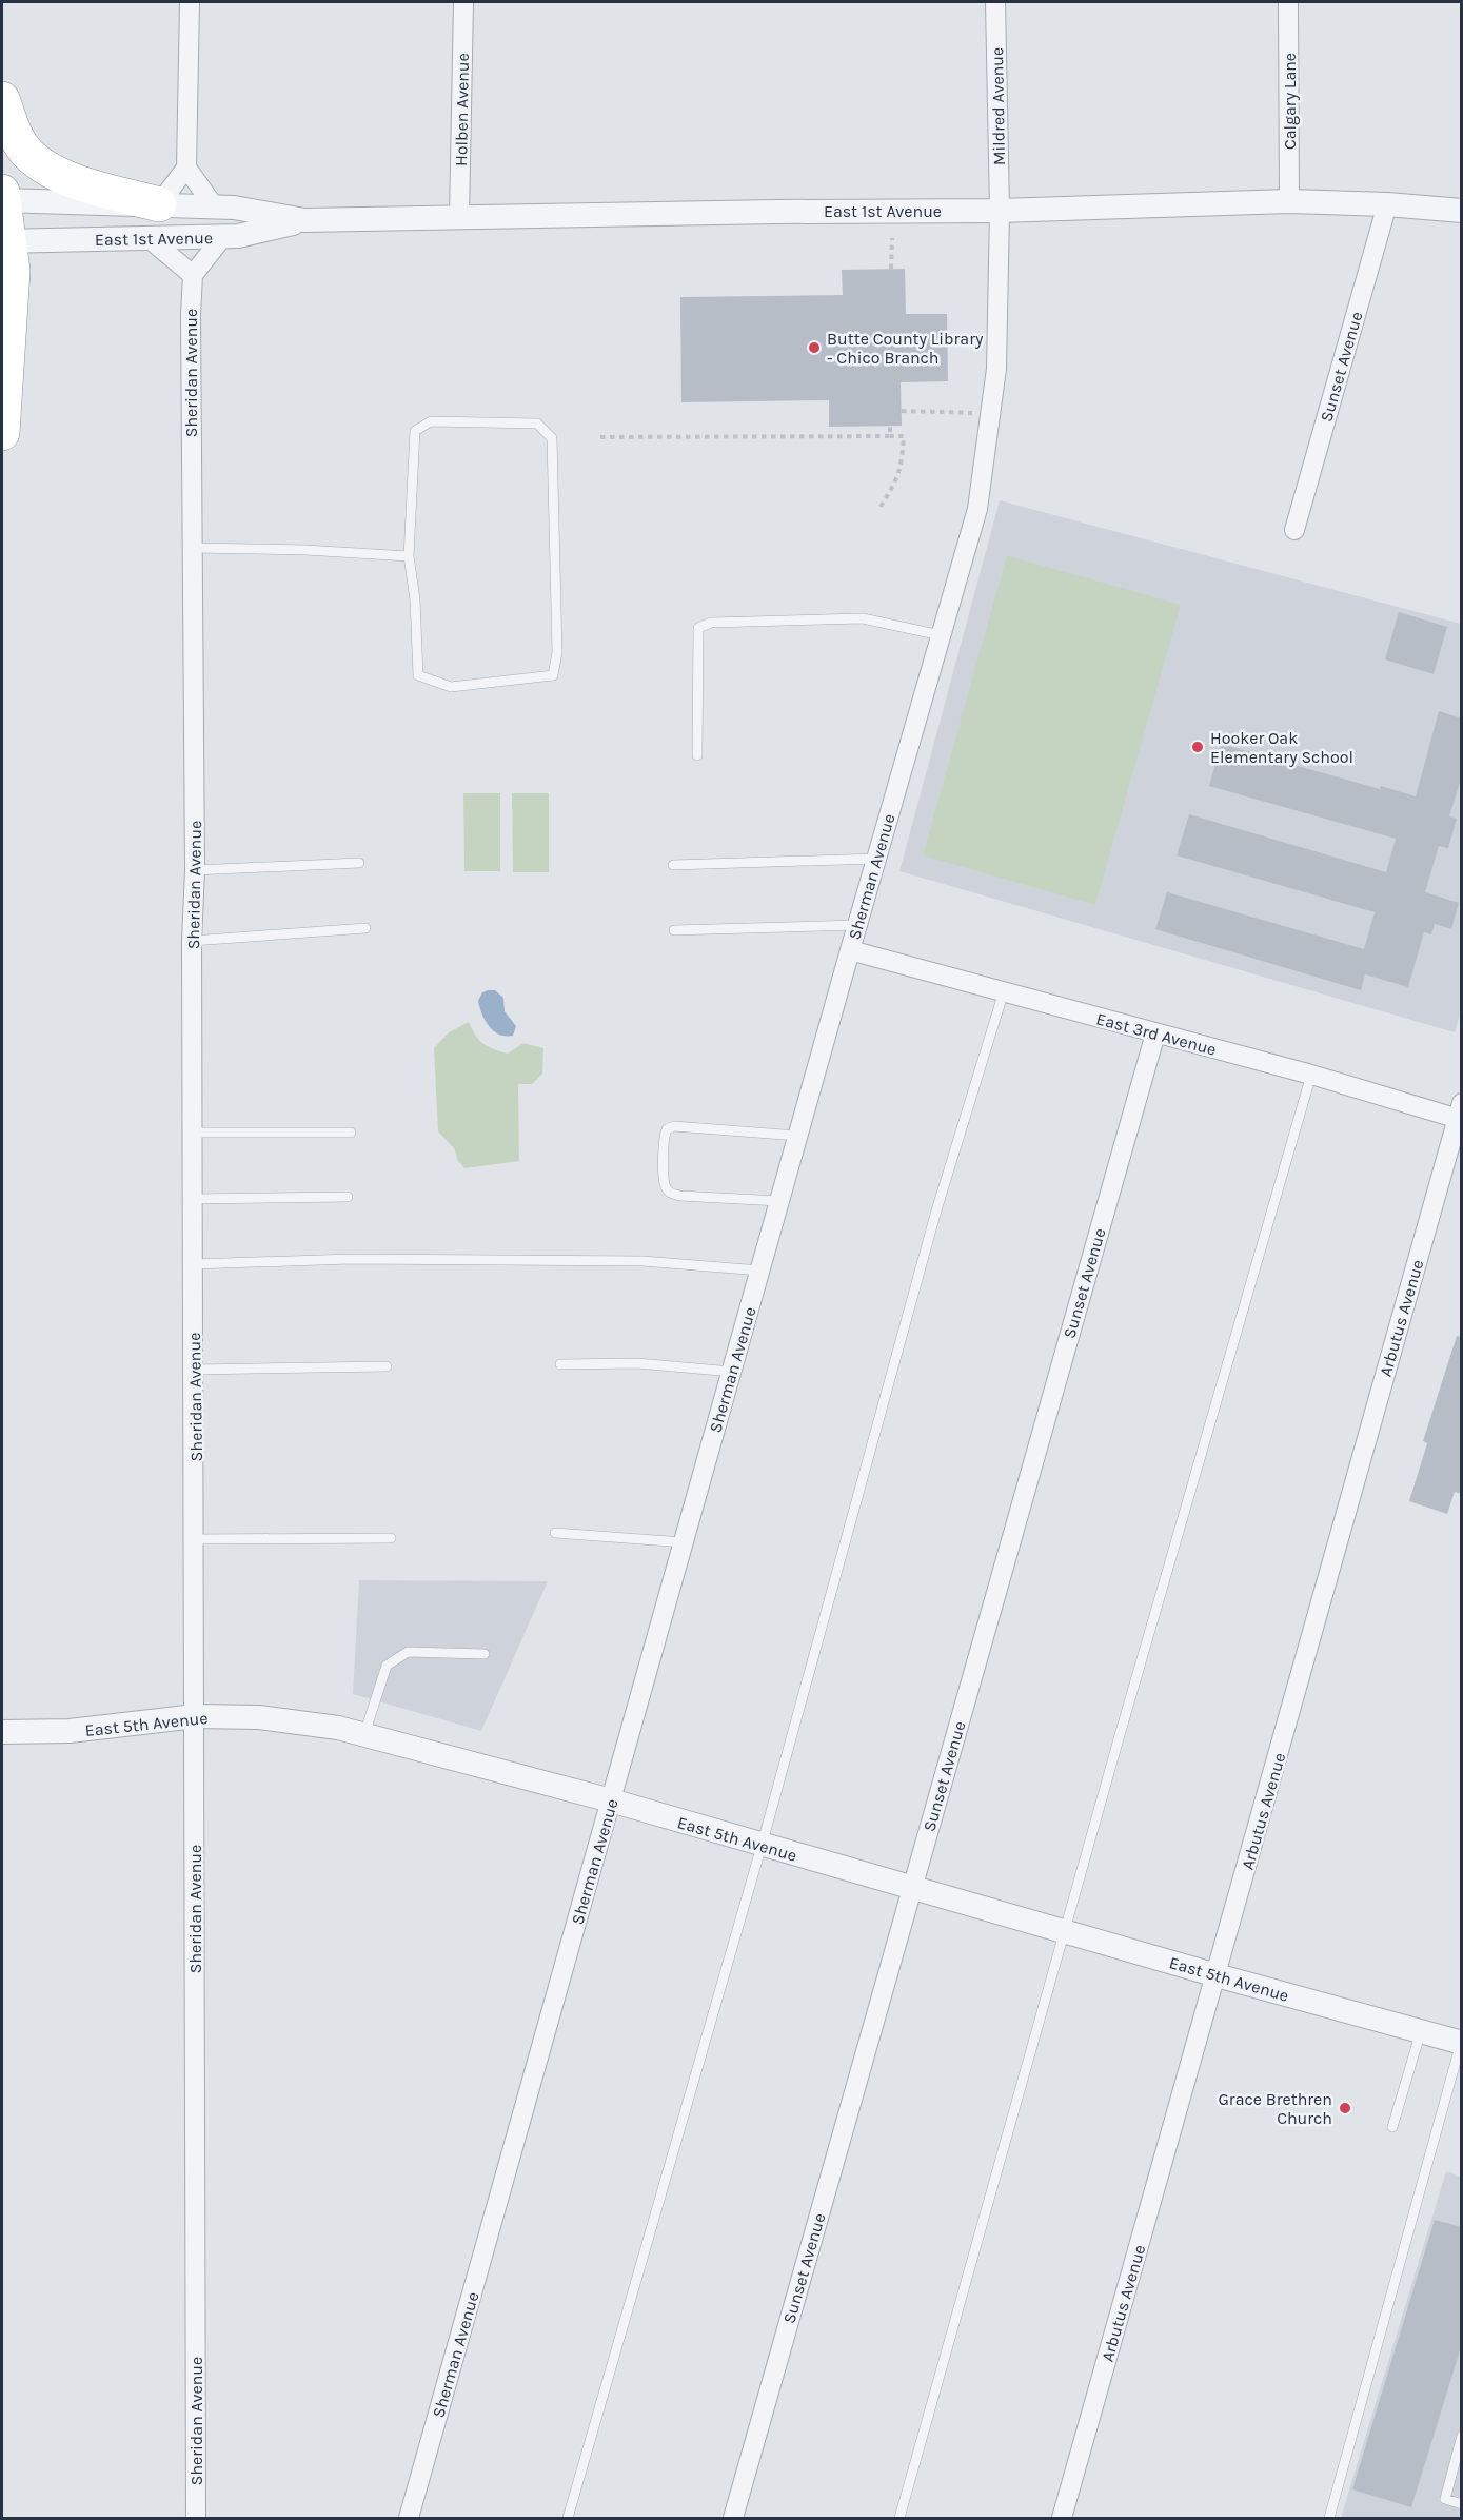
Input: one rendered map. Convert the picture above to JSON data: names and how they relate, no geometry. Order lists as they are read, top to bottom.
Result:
{
  "streets": {
    "street": [
      "Calgary Lane",
      "Mildred Avenue",
      "Holben Avenue",
      "East 1st Avenue",
      "Sunset Avenue",
      "Sheridan Avenue",
      "Sherman Avenue",
      "East 3rd Avenue",
      "Arbutus Avenue",
      "East 5th Avenue"
    ]
  },
  "crossings": [
    ["Calgary Lane", "East 1st Avenue"],
    ["Mildred Avenue", "East 1st Avenue"],
    ["Mildred Avenue", "Sherman Avenue"],
    ["Holben Avenue", "East 1st Avenue"],
    ["East 1st Avenue", "Sunset Avenue"],
    ["East 1st Avenue", "Sherman Avenue"],
    ["Sunset Avenue", "East 3rd Avenue"],
    ["Sunset Avenue", "East 5th Avenue"],
    ["Sheridan Avenue", "East 5th Avenue"],
    ["Sherman Avenue", "East 3rd Avenue"],
    ["Sherman Avenue", "East 5th Avenue"],
    ["East 3rd Avenue", "Arbutus Avenue"],
    ["Arbutus Avenue", "East 5th Avenue"]
  ],
  "places": ["Butte County Library - Chico Branch", "Hooker Oak Elementary School", "Grace Brethren Church"]
}
